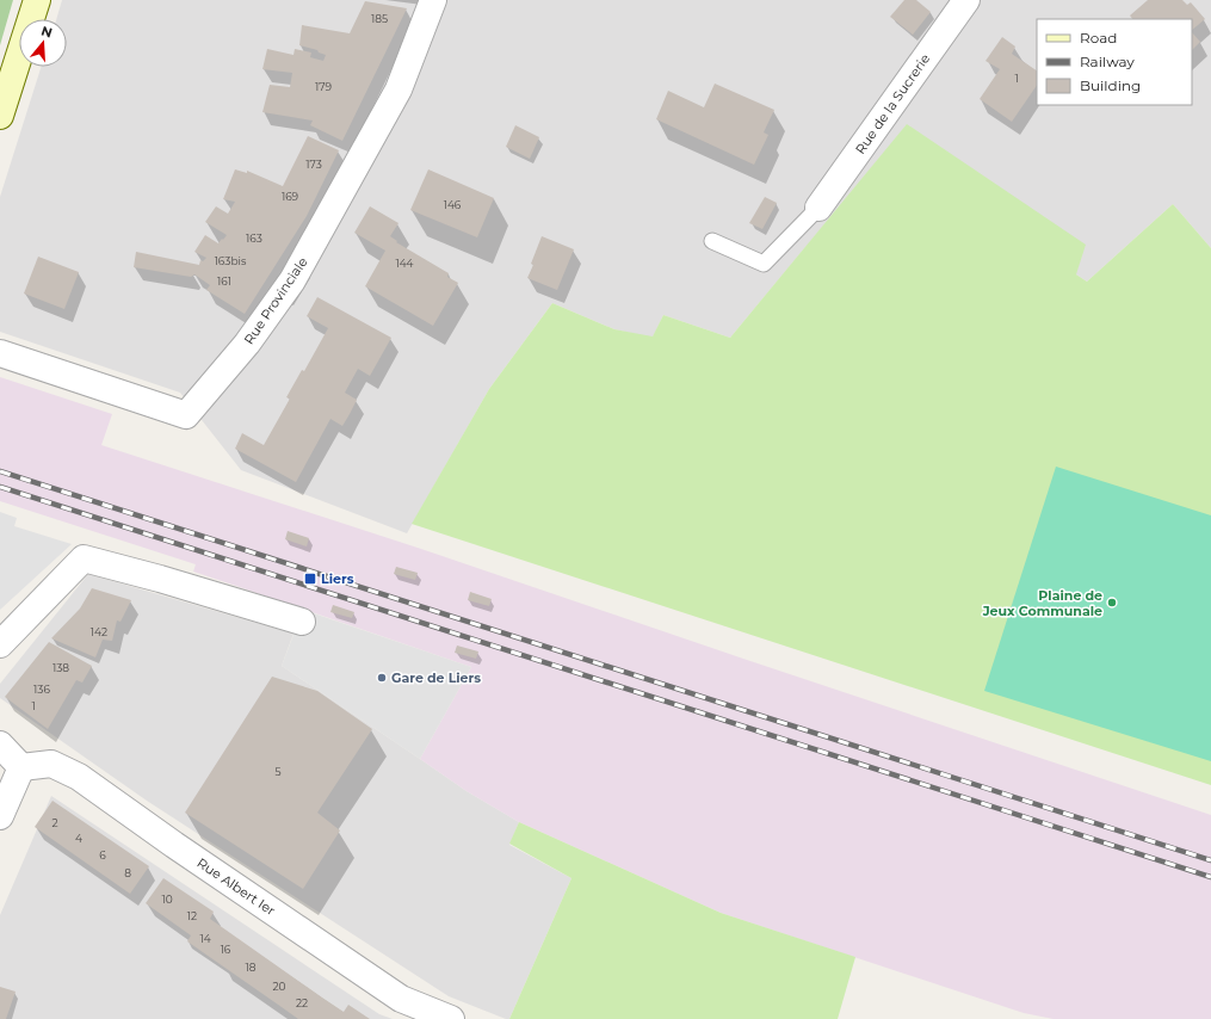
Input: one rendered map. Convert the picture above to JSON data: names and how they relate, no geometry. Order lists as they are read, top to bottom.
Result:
{
  "streets": {
    "street": ["Rue de la Sucrerie", "Rue Provinciale", "Rue Albert Ier"]
  },
  "places": {
    "transit": ["Liers"],
    "other": ["Plaine de Jeux Communale", "Gare de Liers"]
  },
  "house_numbers": [
    "185",
    "1",
    "179",
    "173",
    "169",
    "146",
    "163",
    "163bis",
    "144",
    "161",
    "142",
    "138",
    "136",
    "1",
    "5",
    "2",
    "4",
    "6",
    "8",
    "10",
    "12",
    "14",
    "16",
    "18",
    "20",
    "22"
  ],
  "legend": ["Road", "Railway", "Building"],
  "north": "top"
}
